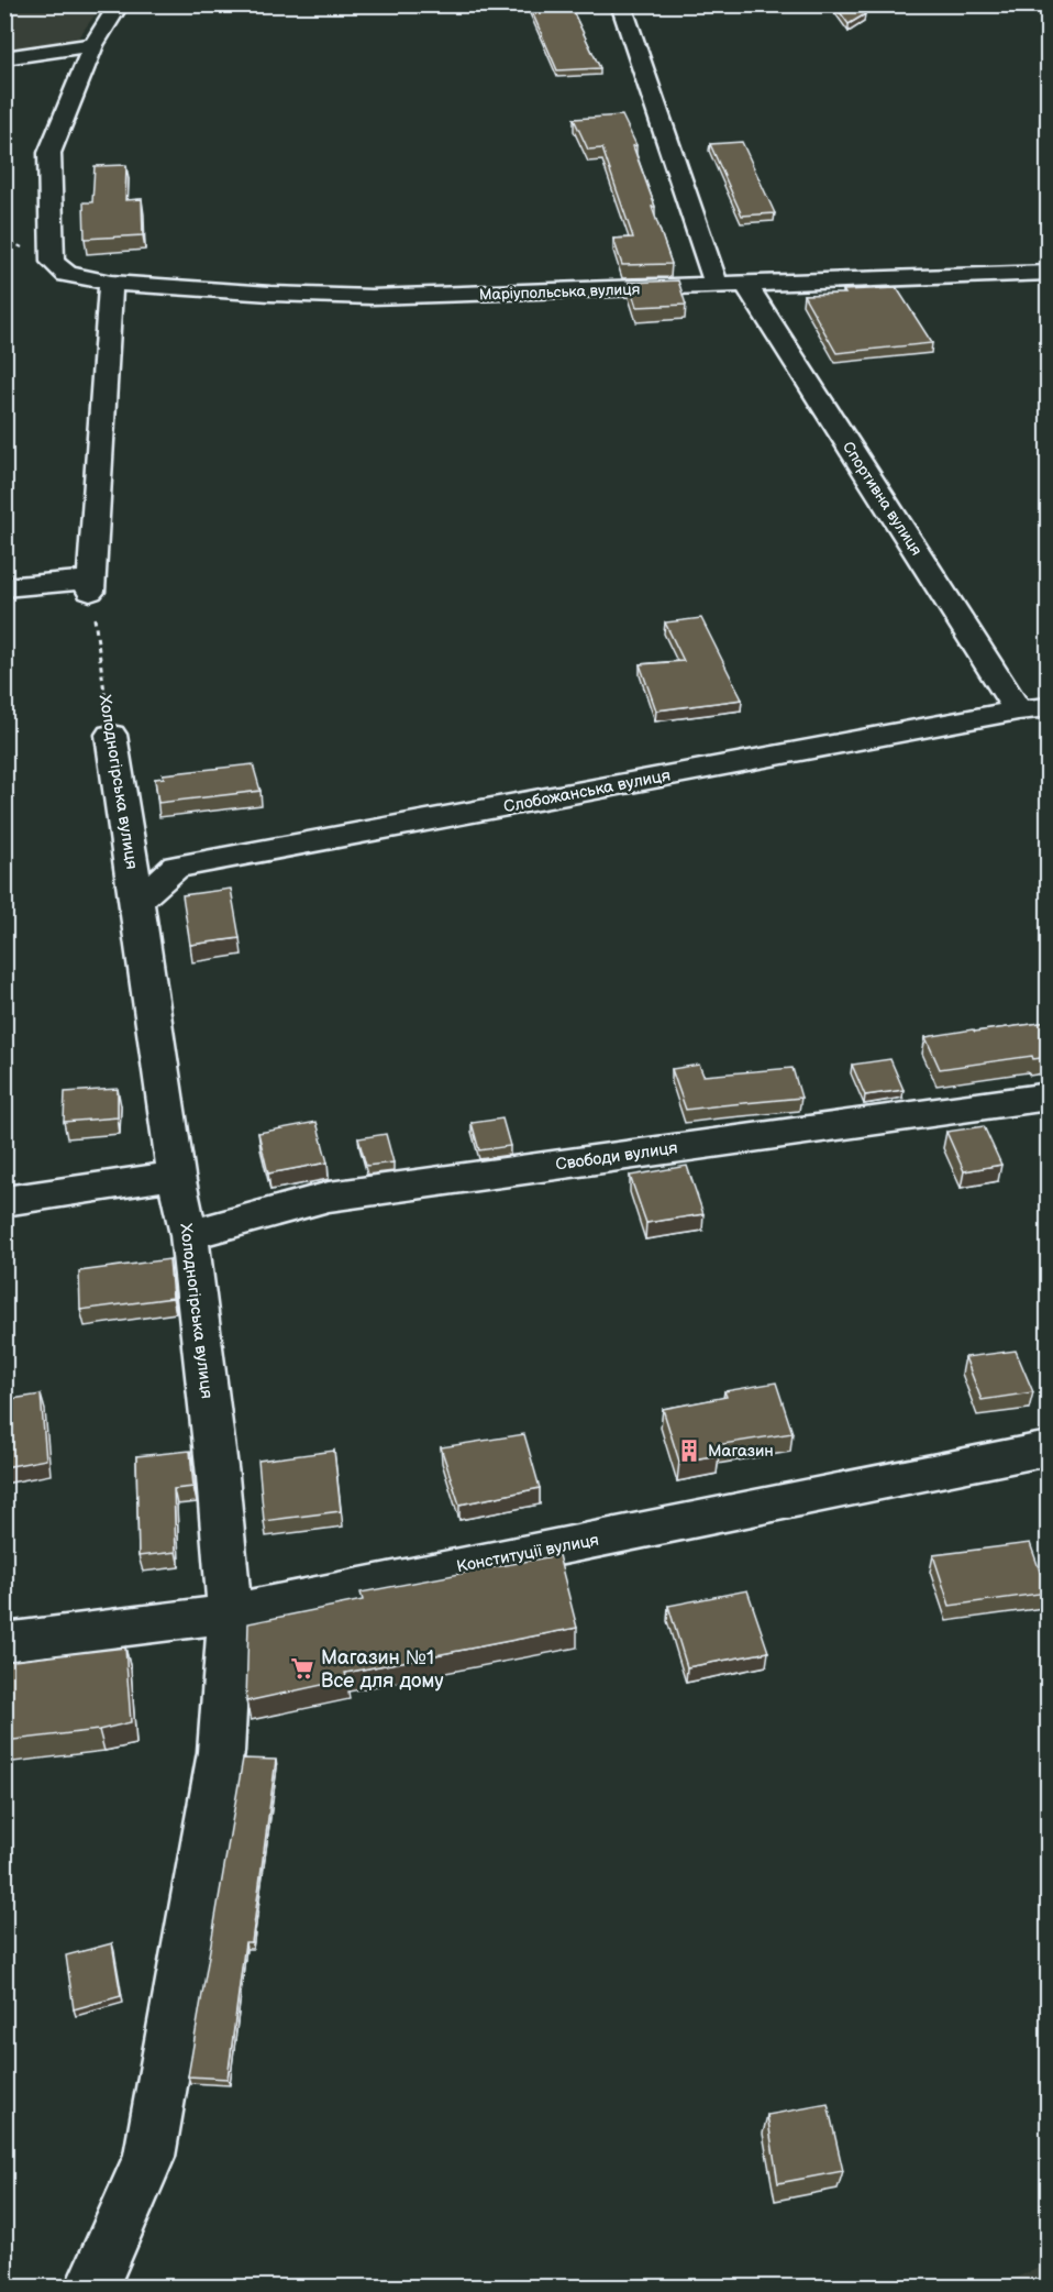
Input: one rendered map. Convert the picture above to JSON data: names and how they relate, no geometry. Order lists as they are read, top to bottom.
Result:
{
  "streets": {
    "street": [
      "Маріупольська вулиця",
      "Спортивна вулиця",
      "Холодногірська вулиця",
      "Слобожанська вулиця",
      "Свободи вулиця",
      "Конституції вулиця"
    ]
  },
  "crossings": [
    ["Маріупольська вулиця", "Спортивна вулиця"],
    ["Спортивна вулиця", "Слобожанська вулиця"],
    ["Холодногірська вулиця", "Слобожанська вулиця"],
    ["Холодногірська вулиця", "Свободи вулиця"],
    ["Холодногірська вулиця", "Конституції вулиця"]
  ],
  "places": {
    "building": ["Магазин"],
    "supermarket": ["Магазин №1 Все для дому"]
  }
}
